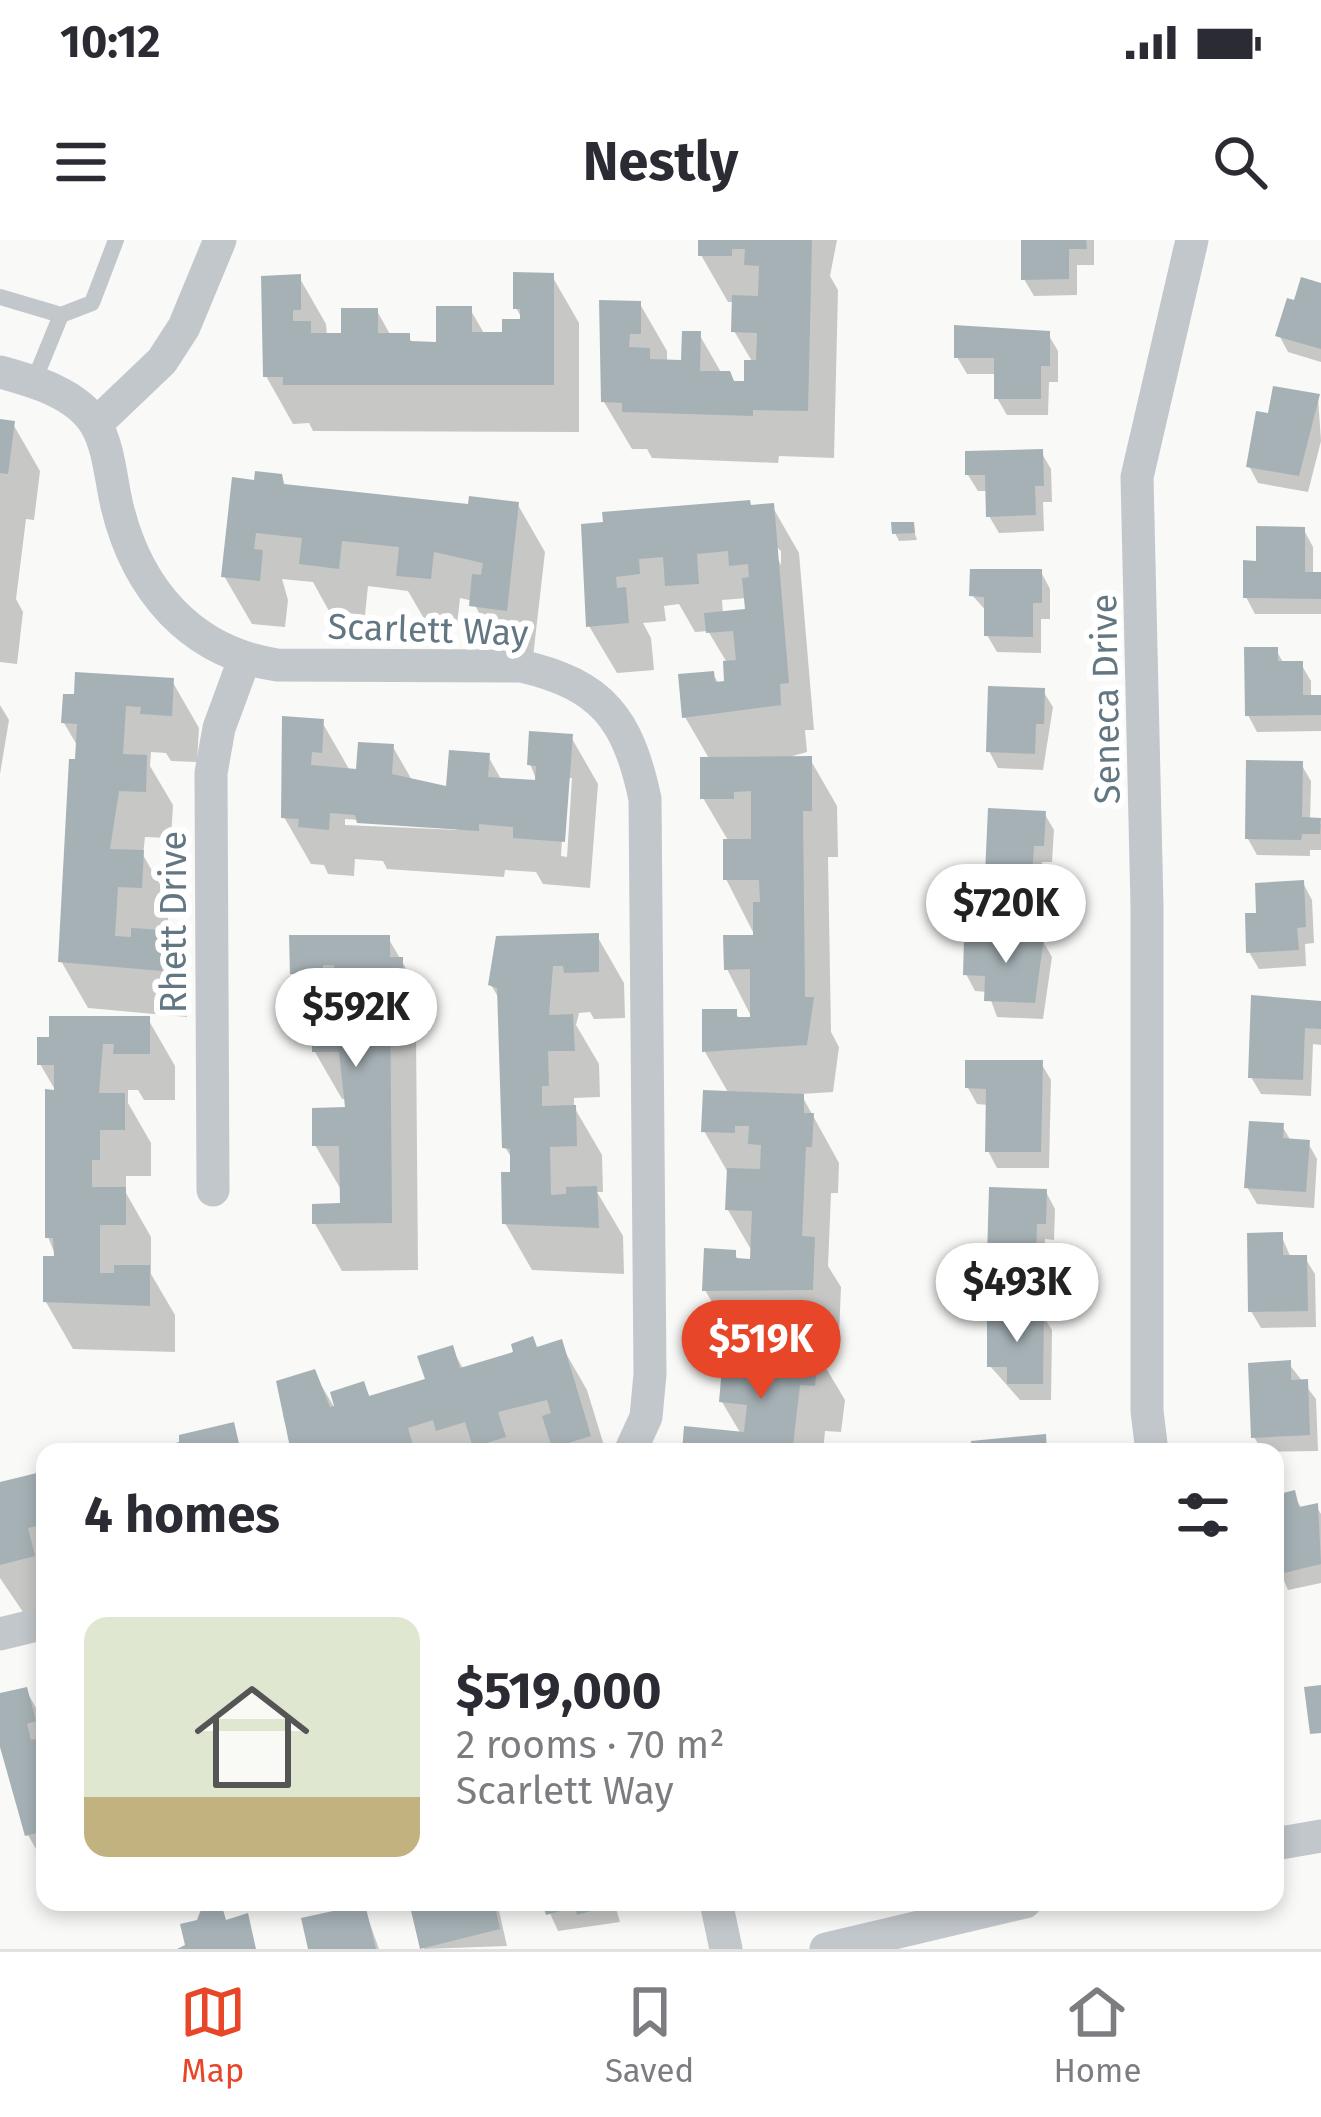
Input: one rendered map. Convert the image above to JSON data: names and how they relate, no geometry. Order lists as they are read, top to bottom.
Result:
{
  "streets": {
    "street": ["Scarlett Way", "Seneca Drive", "Rhett Drive"]
  },
  "crossings": [
    ["Scarlett Way", "Rhett Drive"]
  ],
  "page": {
    "status": "10:12",
    "header": "Nestly",
    "price": [
      "$720K",
      "$592K",
      "$493K",
      "$519K"
    ],
    "heading": "4 homes",
    "list": [
      {
        "name": "$519,000",
        "note": "2 rooms · 70 m² · Scarlett Way"
      }
    ],
    "tabs": ["Map", "Saved", "Home"]
  }
}
